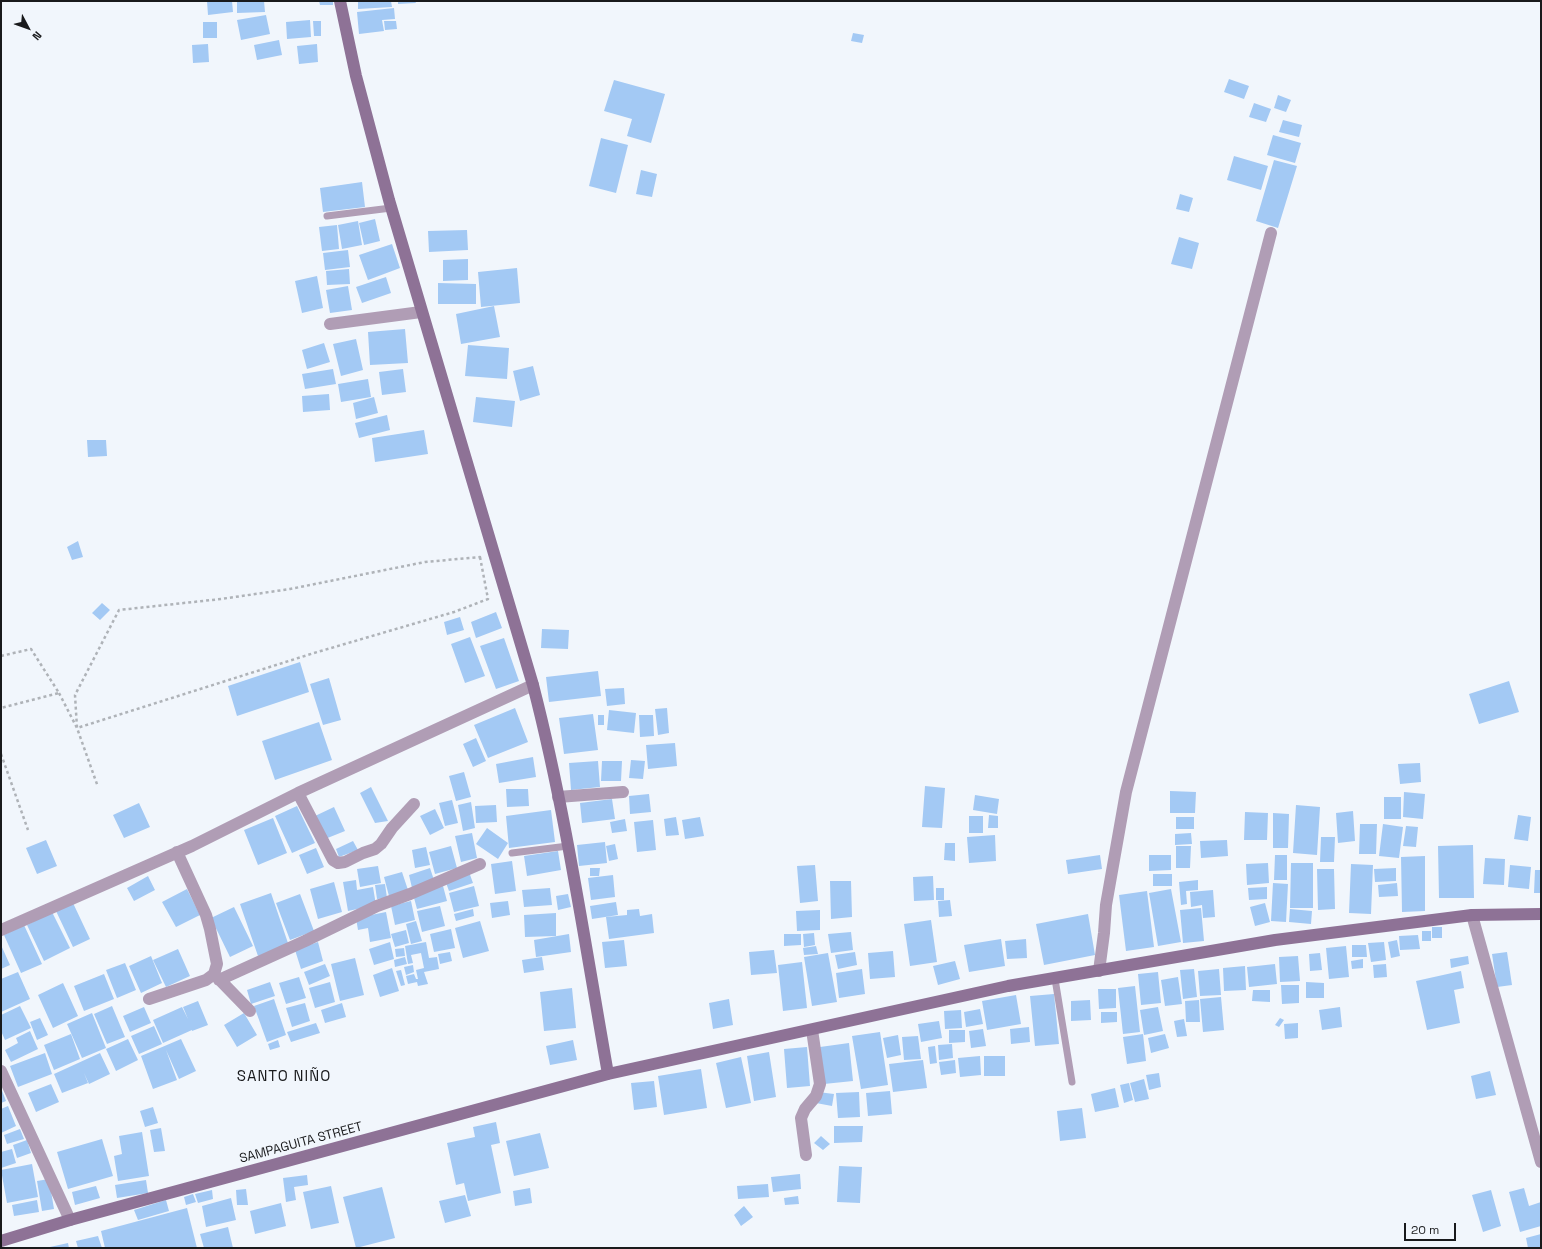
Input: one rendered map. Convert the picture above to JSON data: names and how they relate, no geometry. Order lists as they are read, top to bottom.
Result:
{
  "streets": {
    "street": ["SAMPAGUITA STREET"]
  },
  "districts": ["SANTO NIÑO"],
  "scale_bar": "20 m",
  "north": "bottom right"
}
